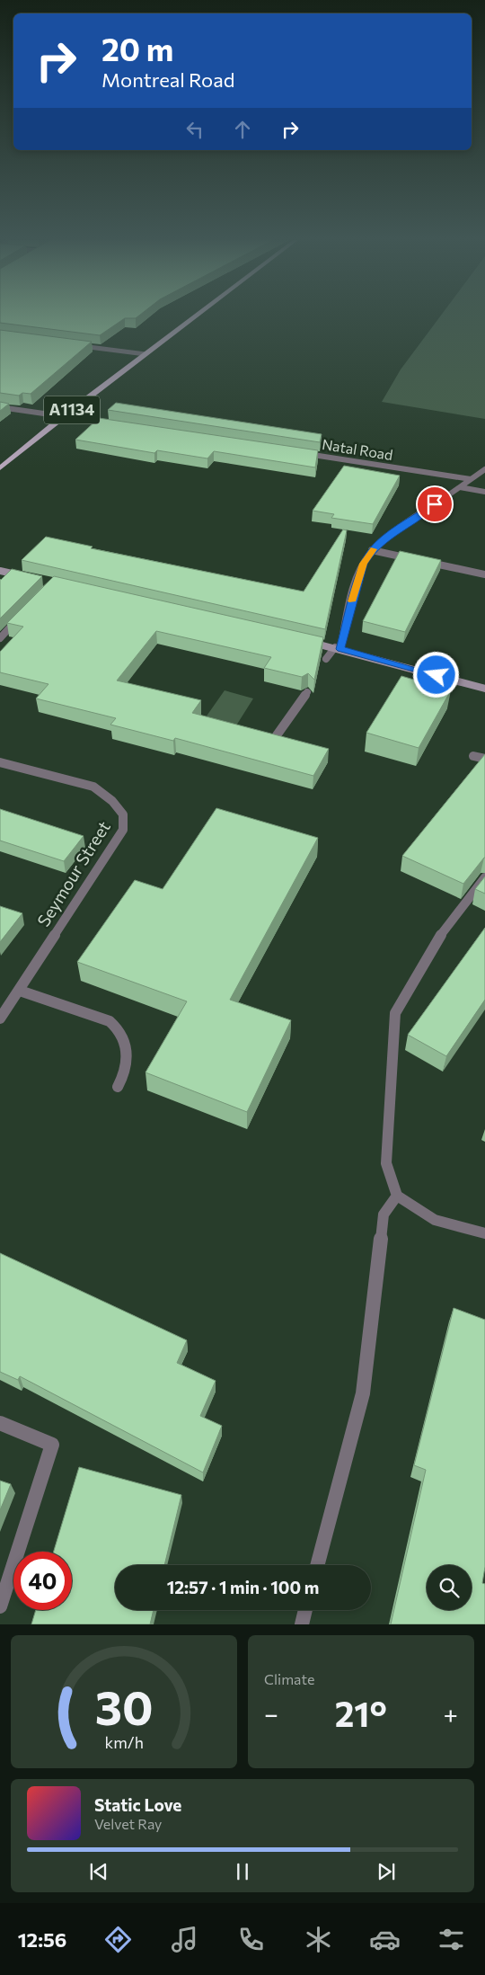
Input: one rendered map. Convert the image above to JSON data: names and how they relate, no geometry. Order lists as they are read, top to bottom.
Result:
{
  "streets": {
    "main road": ["A1134"],
    "street": ["Natal Road", "Seymour Street"]
  },
  "page": {
    "turn": ["20 m", "Montreal Road"],
    "limit": "40",
    "trip": "12:57 · 1 min · 100 m",
    "tile": "Climate",
    "heat": ["−", "21°", "+"],
    "song": ["Static Love", "Velvet Ray"],
    "tabs": "12:56",
    "gauge": ["30", "km/h"]
  }
}
